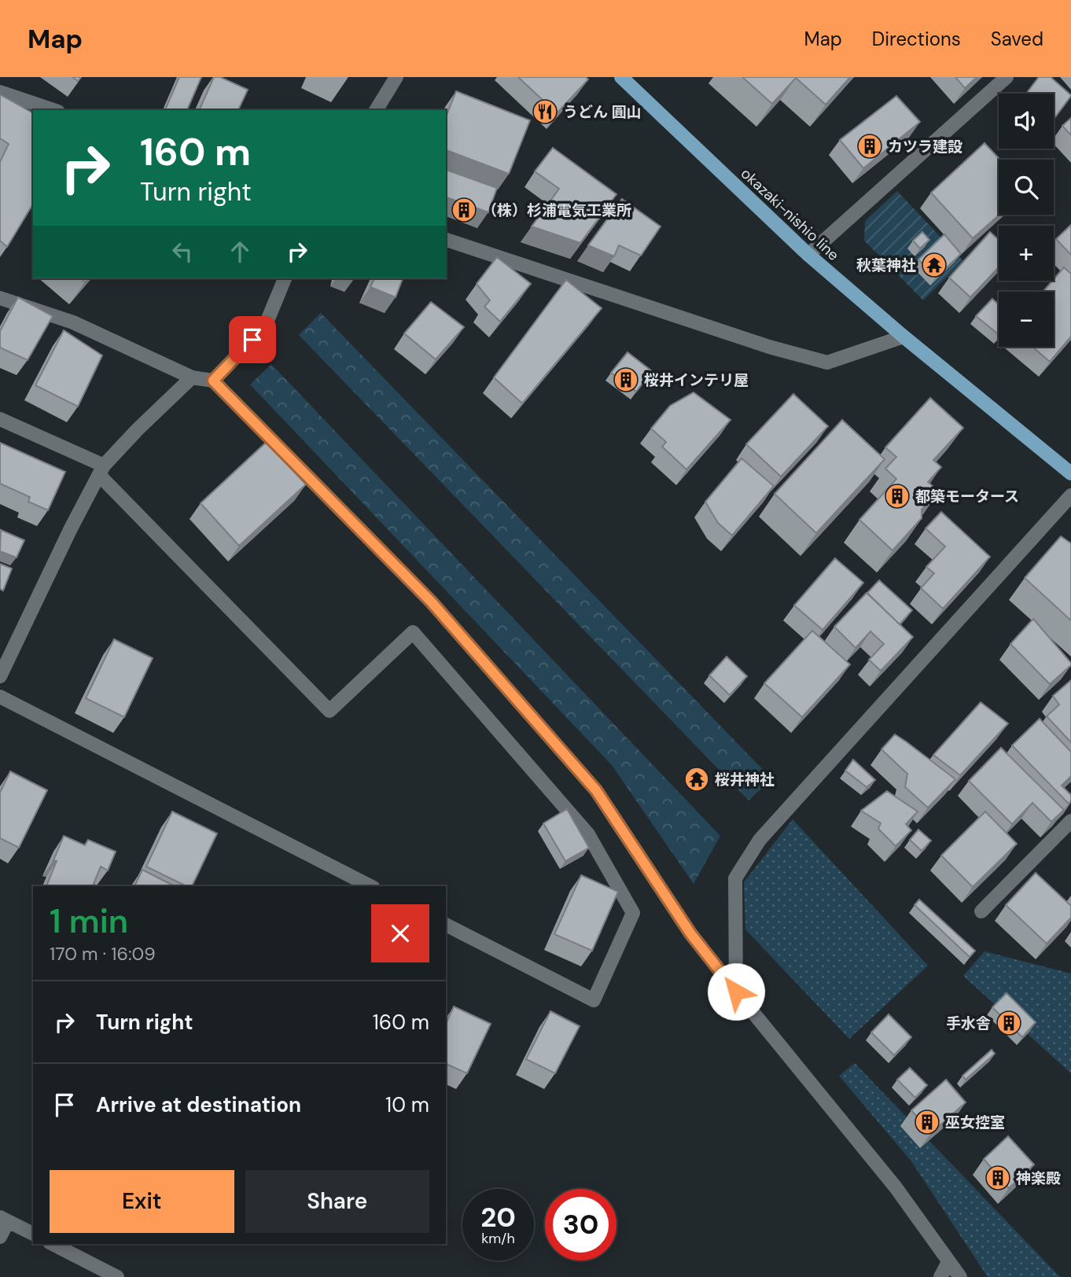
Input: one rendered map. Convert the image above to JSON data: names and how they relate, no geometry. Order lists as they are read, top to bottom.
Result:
{
  "streets": {
    "main road": ["okazaki-nishio line"]
  },
  "places": {
    "restaurant": ["うどん 圓山"],
    "building": [
      "カツラ建設",
      "（株）杉浦電気工業所",
      "桜井インテリ屋",
      "都築モータース",
      "手水舎",
      "巫女控室",
      "神楽殿"
    ],
    "temple": ["秋葉神社", "桜井神社"]
  },
  "page": {
    "header": "Map",
    "nav": ["Map", "Directions", "Saved"],
    "map_buttons": ["+", "−"],
    "turn": ["160 m", "Turn right"],
    "heading": ["1 min", "170 m · 16:09"],
    "list": [
      {
        "name": "Turn right",
        "value": "160 m"
      },
      {
        "name": "Arrive at destination",
        "value": "10 m"
      }
    ],
    "buttons": ["Exit", "Share"],
    "speed": "20 km/h",
    "limit": "30"
  }
}
